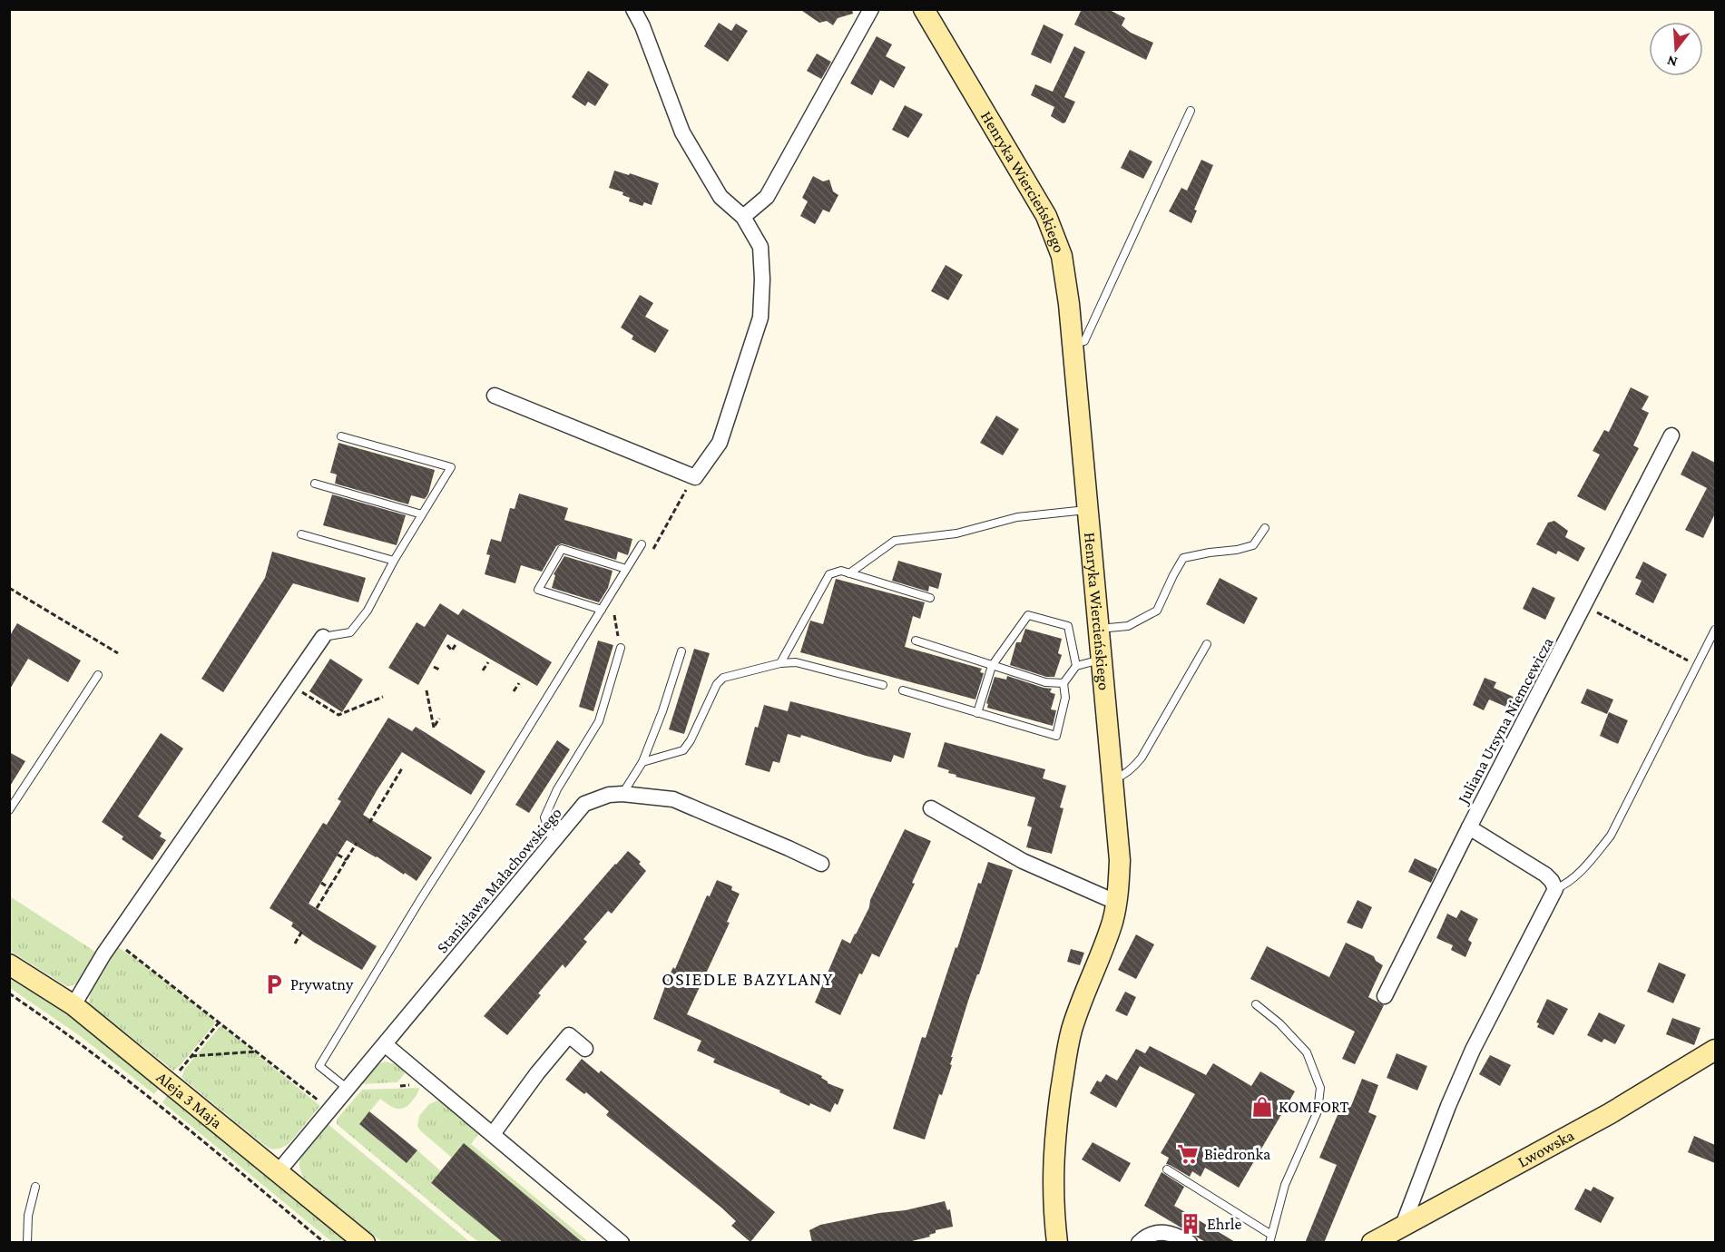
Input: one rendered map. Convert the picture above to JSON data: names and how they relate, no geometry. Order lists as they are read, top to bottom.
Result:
{
  "streets": {
    "street": [
      "Henryka Wiercieńskiego",
      "Juliana Ursyna Niemcewicza",
      "Stanisława Małachowskiego",
      "Aleja 3 Maja",
      "Lwowska"
    ]
  },
  "crossings": [
    ["Stanisława Małachowskiego", "Aleja 3 Maja"]
  ],
  "districts": ["OSIEDLE BAZYLANY"],
  "places": {
    "parking": ["Prywatny"],
    "shop": ["KOMFORT"],
    "supermarket": ["Biedronka"],
    "building": ["Ehrle"]
  },
  "north": "bottom"
}
